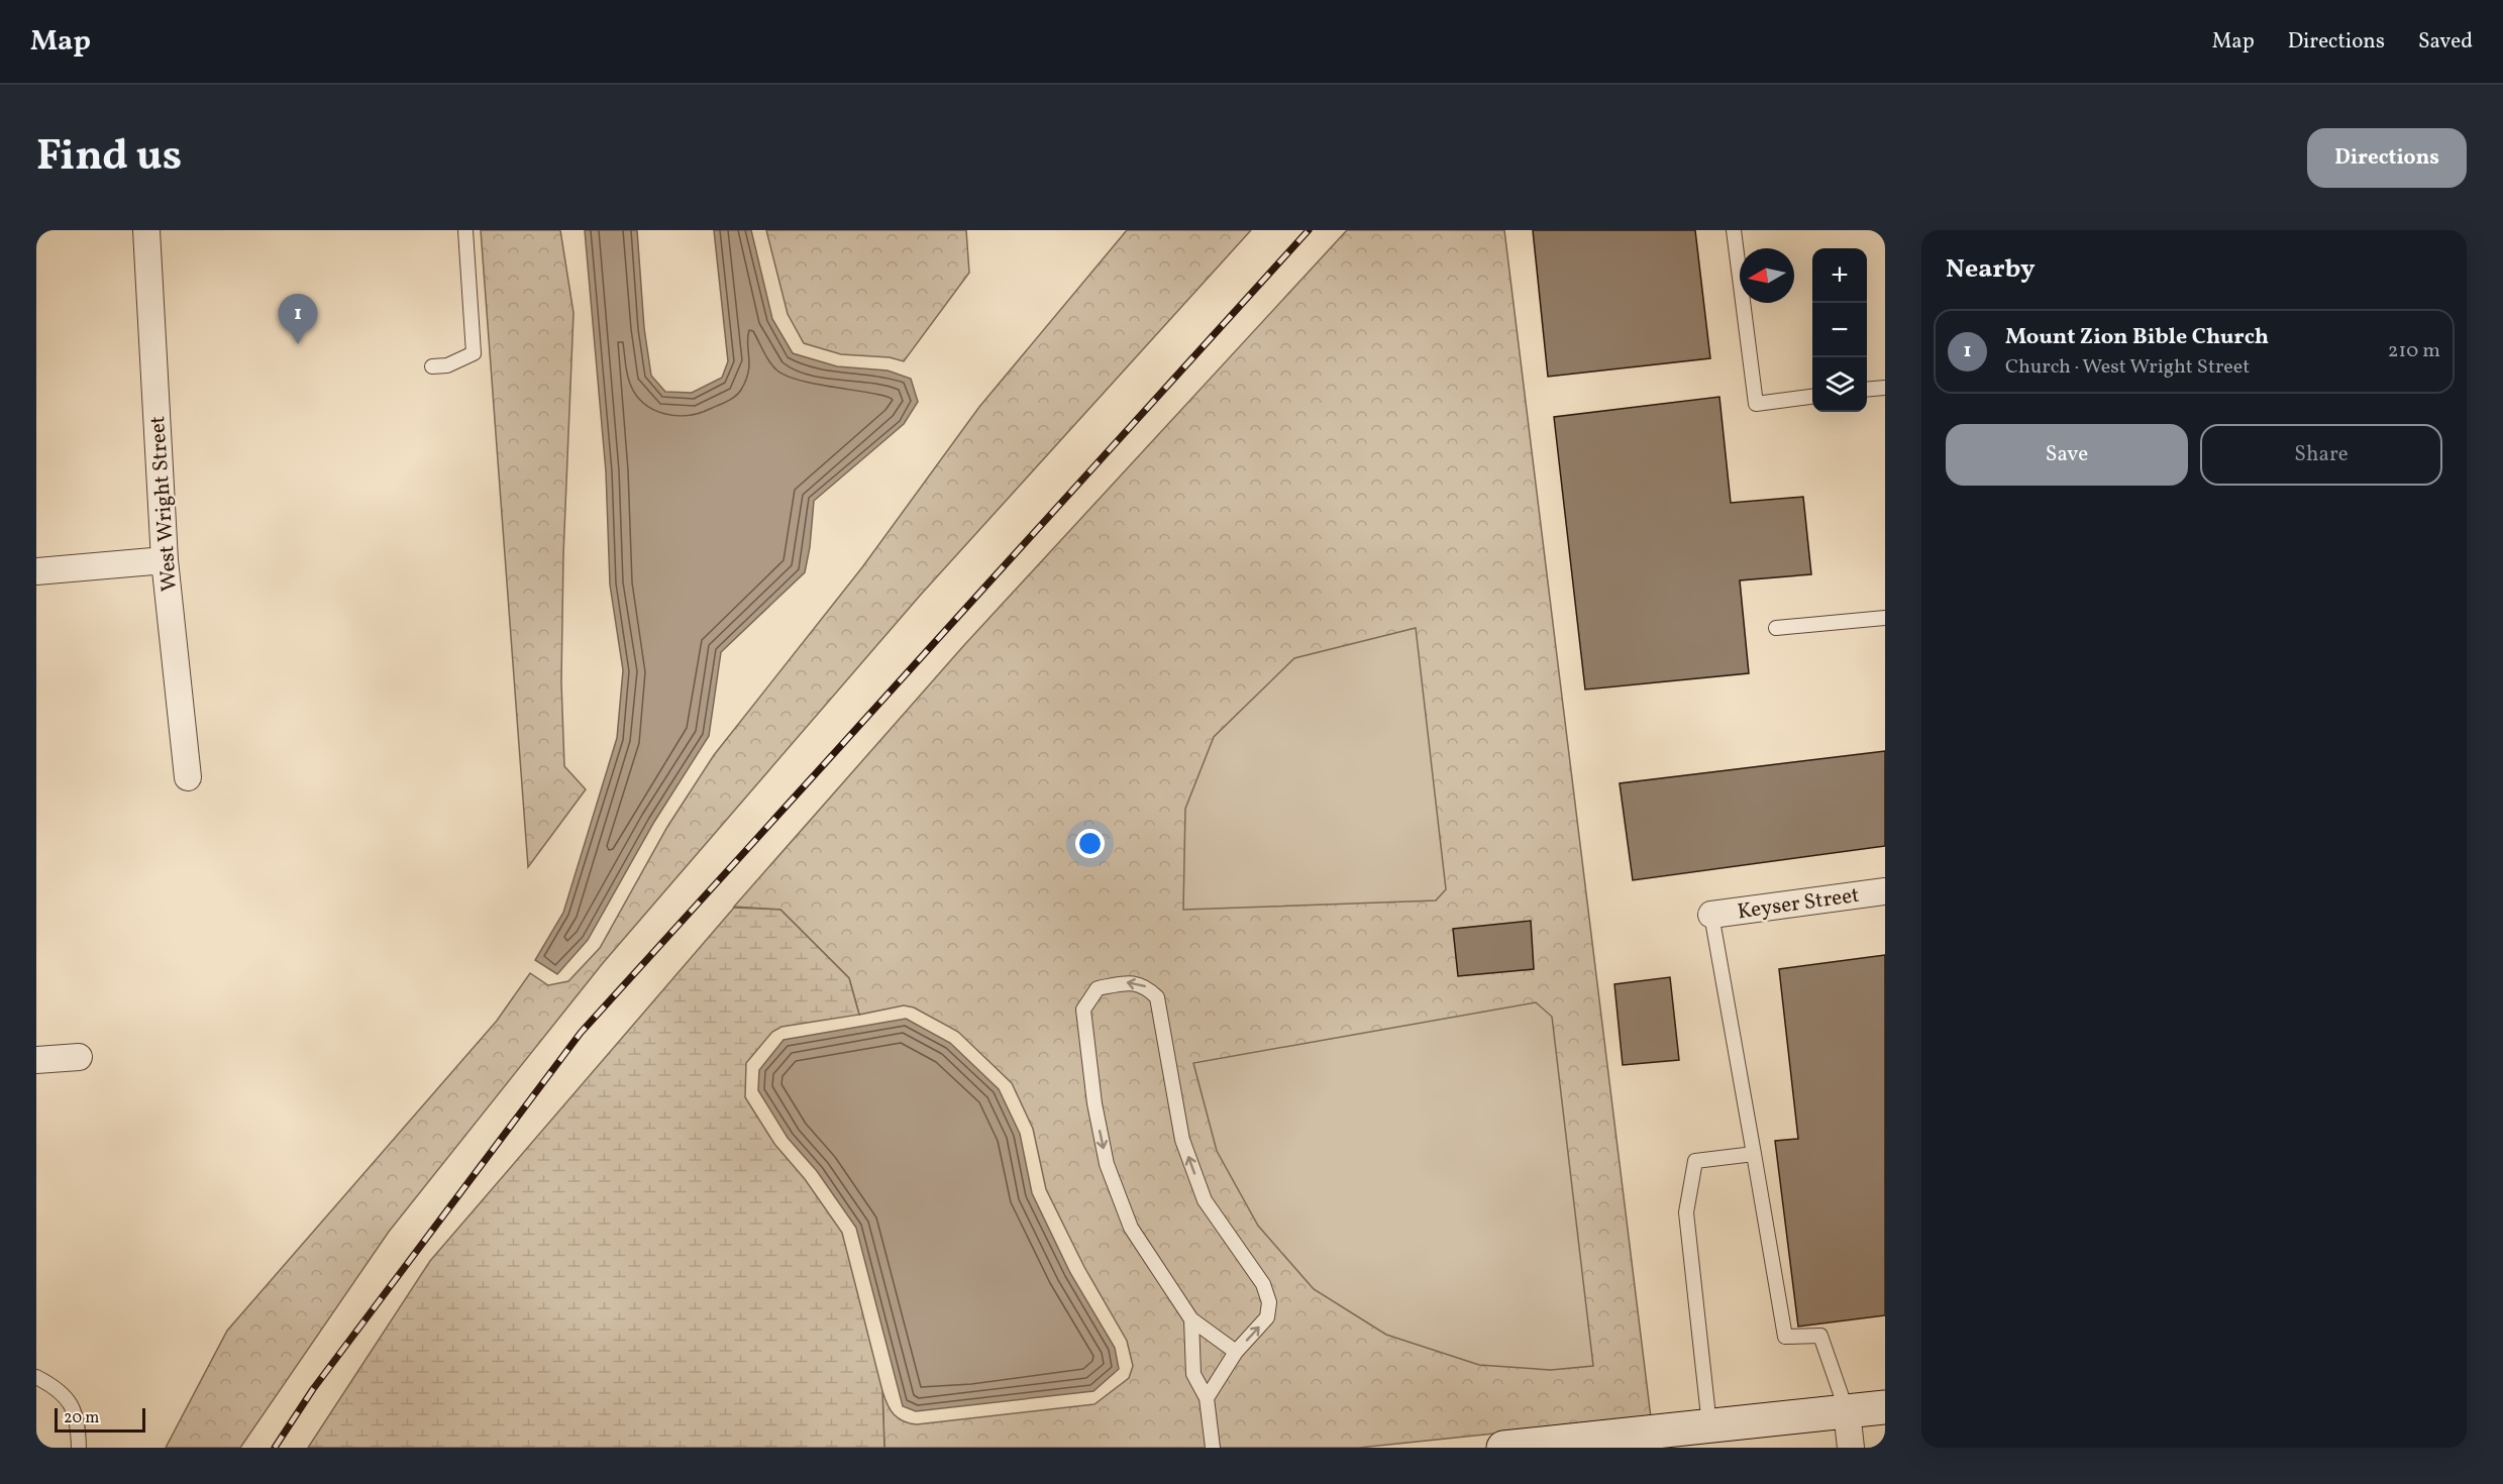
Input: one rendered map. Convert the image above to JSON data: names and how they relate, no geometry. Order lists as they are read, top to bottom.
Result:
{
  "streets": {
    "street": ["West Wright Street", "Keyser Street"]
  },
  "scale_bar": "20 m",
  "north": "left",
  "page": {
    "header": "Map",
    "nav": ["Map", "Directions", "Saved"],
    "title": "Find us",
    "buttons": [
      "Directions",
      ["Save", "Share"]
    ],
    "heading": "Nearby",
    "map_buttons": ["+", "−"],
    "pins": "1",
    "list": [
      {
        "mark": "1",
        "name": "Mount Zion Bible Church",
        "note": "Church · West Wright Street",
        "value": "210 m"
      }
    ],
    "scale": "20 m"
  }
}
